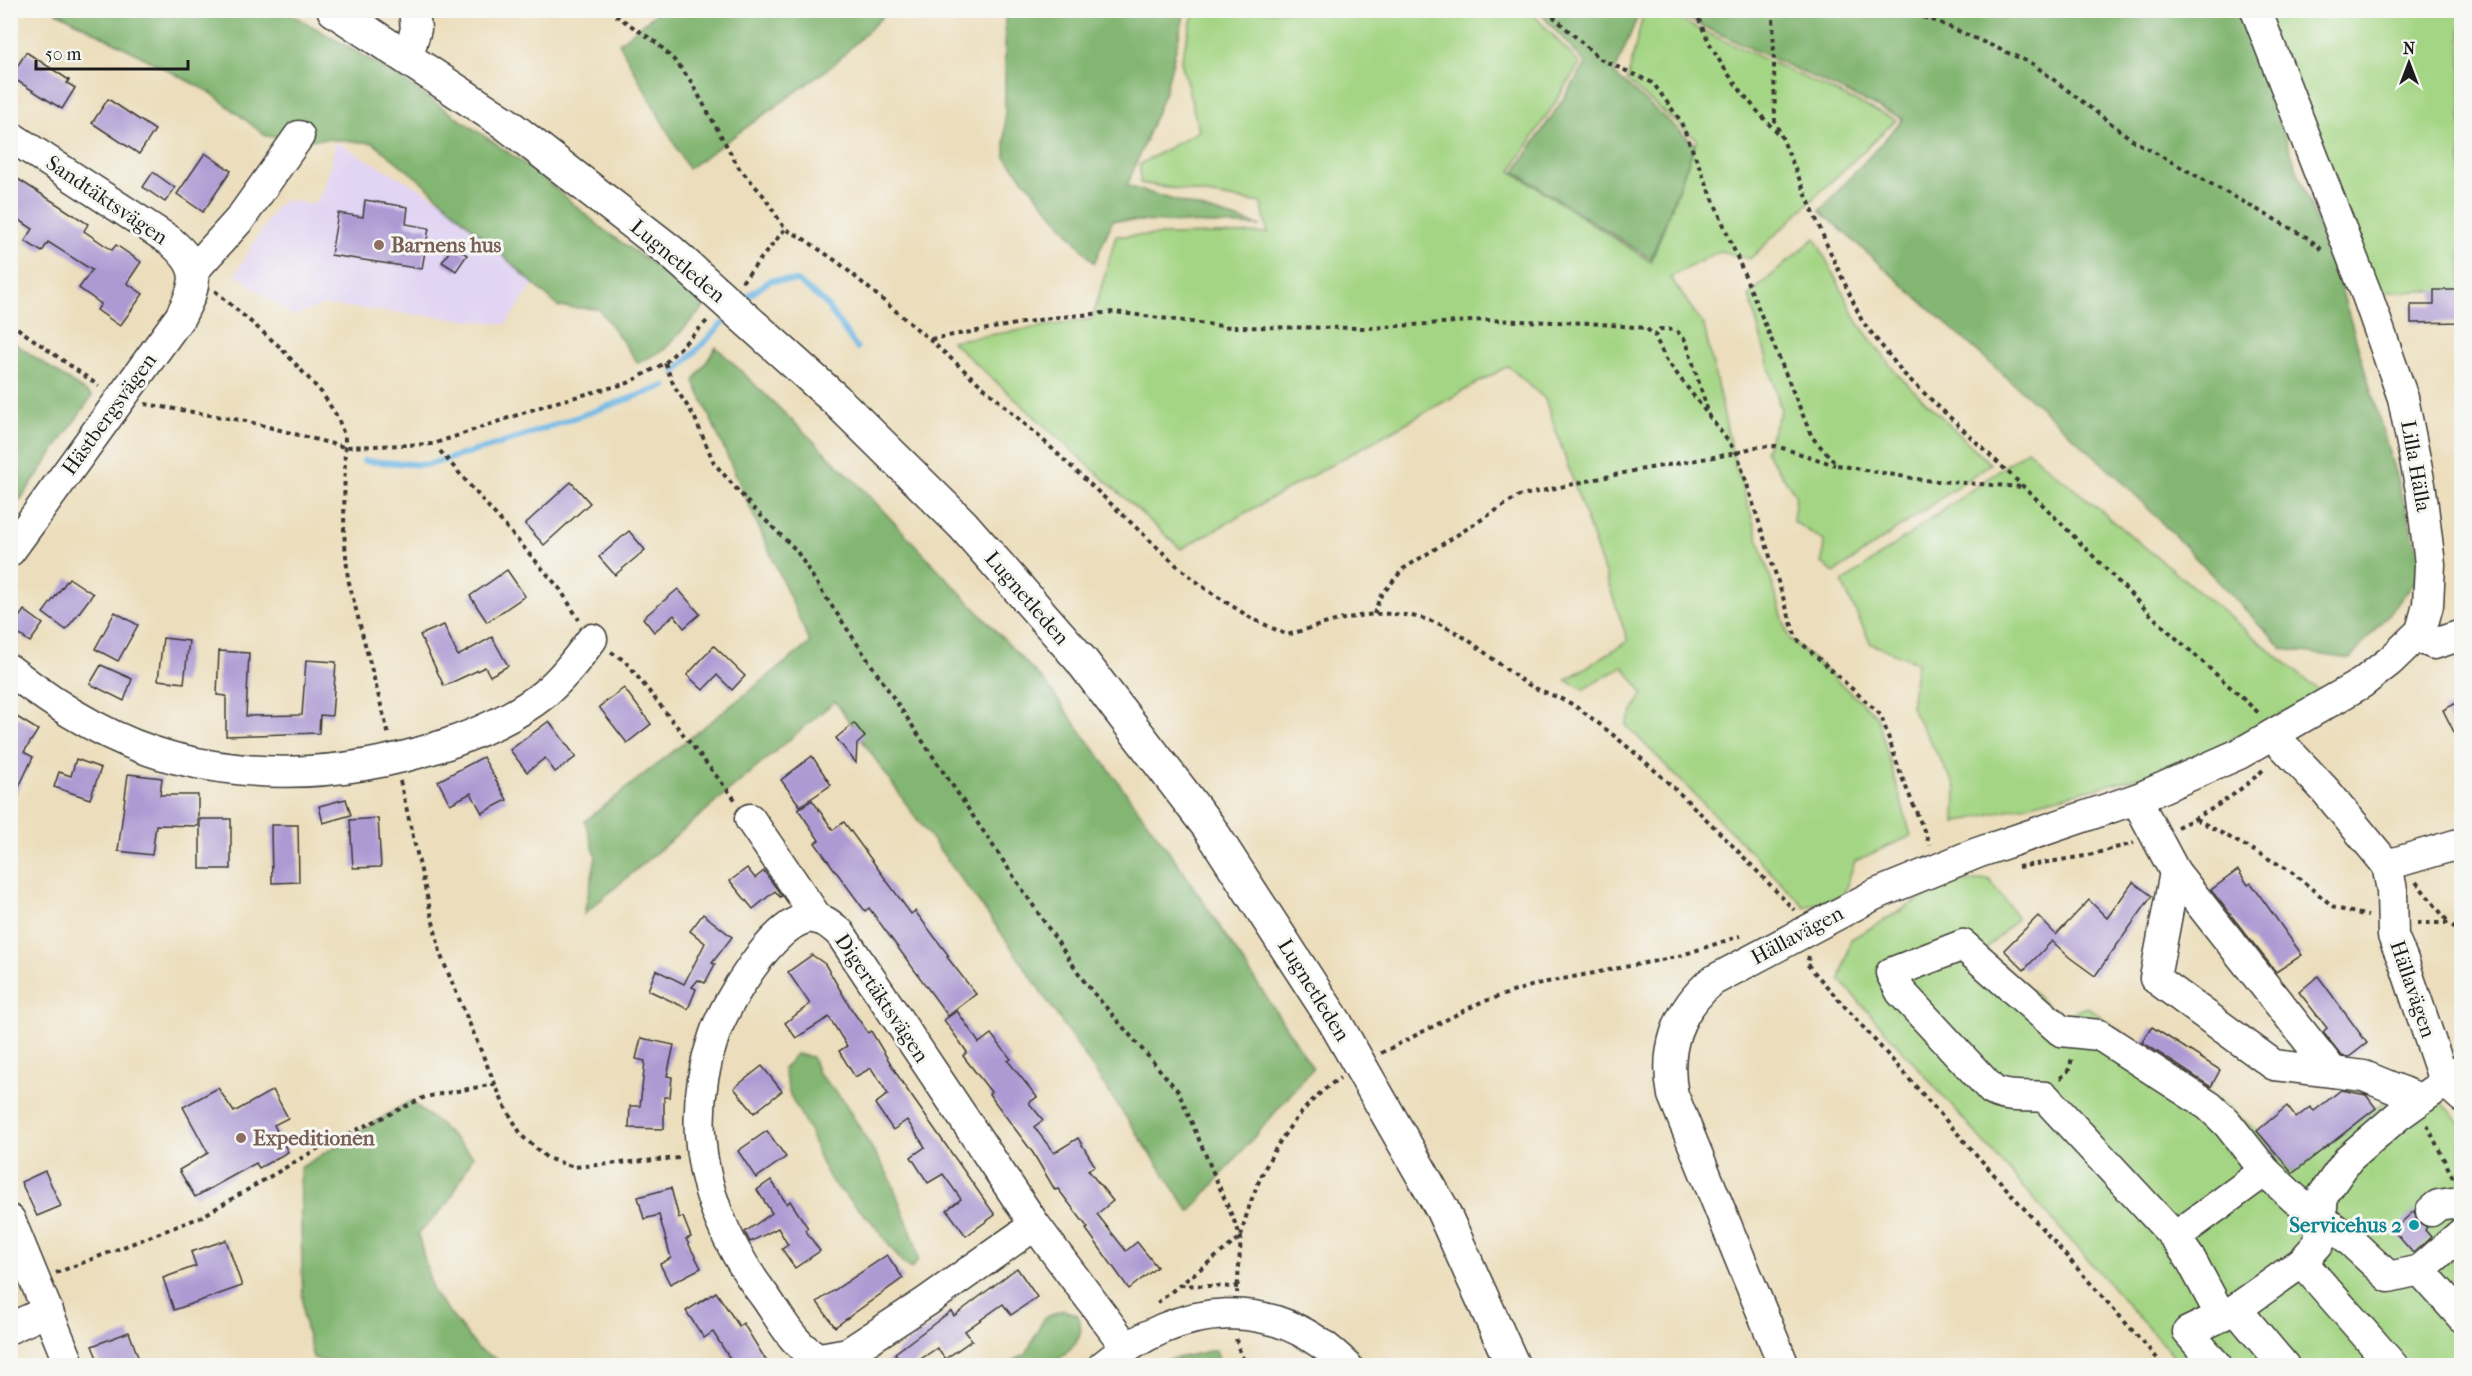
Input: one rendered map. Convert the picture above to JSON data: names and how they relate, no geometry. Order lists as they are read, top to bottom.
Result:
{
  "streets": {
    "highway": ["Lugnetleden"],
    "street": [
      "Sandtäktsvägen",
      "Hästbergsvägen",
      "Lilla Hälla",
      "Hällavägen",
      "Digertäktsvägen"
    ]
  },
  "crossings": [
    ["Sandtäktsvägen", "Hästbergsvägen"],
    ["Lilla Hälla", "Hällavägen"]
  ],
  "places": ["Barnens hus", "Expeditionen", "Servicehus 2"],
  "scale_bar": "50 m",
  "north": "top"
}
